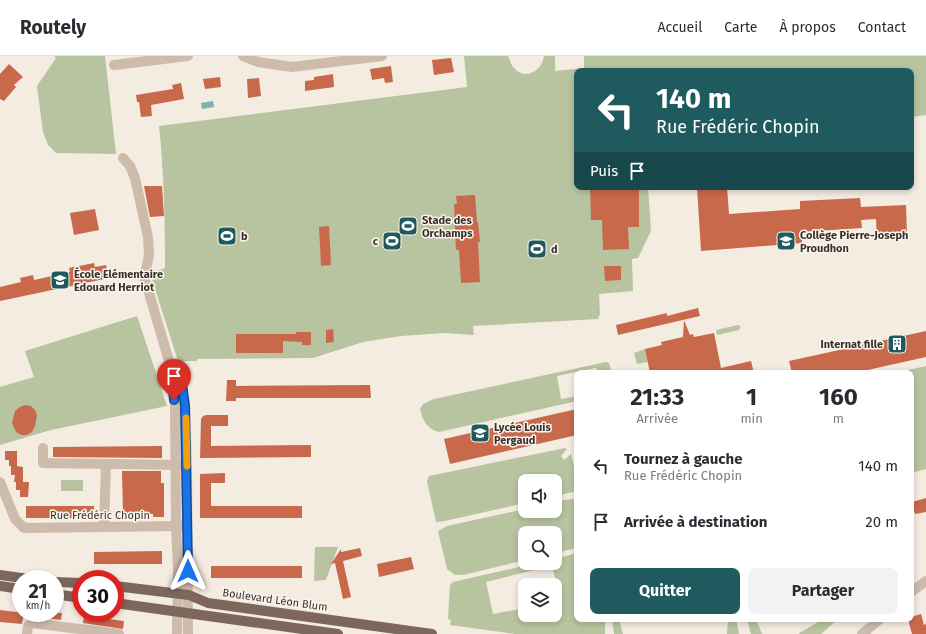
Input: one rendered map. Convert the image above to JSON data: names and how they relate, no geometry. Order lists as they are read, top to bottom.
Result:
{
  "streets": {
    "main road": ["Boulevard Léon Blum"],
    "street": ["Rue Frédéric Chopin"]
  },
  "places": {
    "sports": [
      "Stade des Orchamps",
      "b",
      "c",
      "d"
    ],
    "school or university": ["Collège Pierre-Joseph Proudhon", "École Elémentaire Edouard Herriot", "Lycée Louis Pergaud"],
    "building": ["Internat fille"]
  },
  "page": {
    "header": "Routely",
    "nav": [
      "Accueil",
      "Carte",
      "À propos",
      "Contact"
    ],
    "turn": ["140 m", "Rue Frédéric Chopin"],
    "then": "Puis",
    "eta": [
      "21:33",
      "Arrivée",
      "1",
      "min",
      "160",
      "m"
    ],
    "list": [
      {
        "name": "Tournez à gauche",
        "note": "Rue Frédéric Chopin",
        "value": "140 m"
      },
      {
        "name": "Arrivée à destination",
        "value": "20 m"
      }
    ],
    "buttons": ["Quitter", "Partager"],
    "speed": "21 km/h",
    "limit": "30"
  }
}
